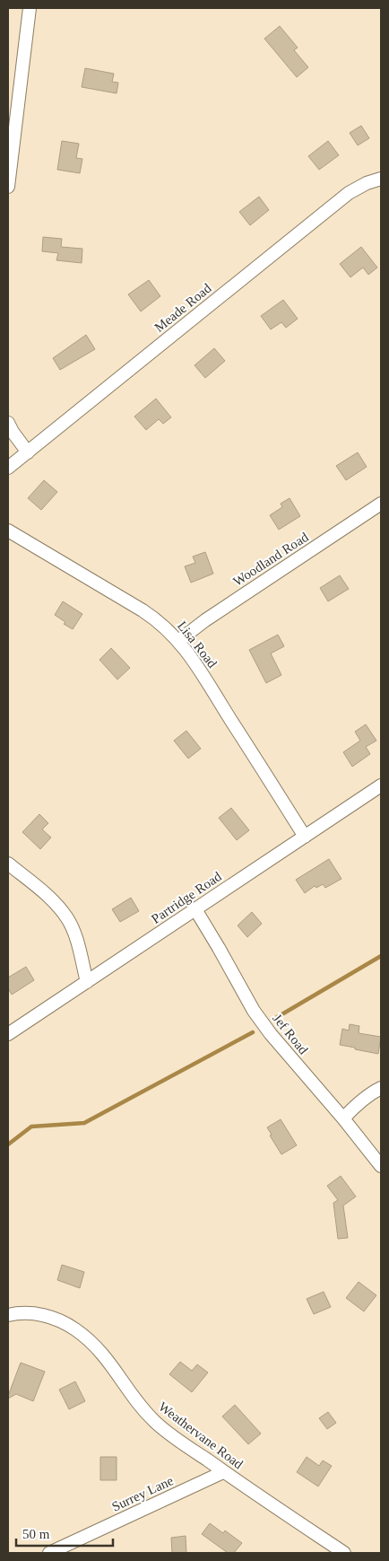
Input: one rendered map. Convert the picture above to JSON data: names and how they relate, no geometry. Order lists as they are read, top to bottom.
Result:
{
  "streets": {
    "street": [
      "Meade Road",
      "Woodland Road",
      "Lisa Road",
      "Partridge Road",
      "Jef Road",
      "Weathervane Road",
      "Surrey Lane"
    ]
  },
  "crossings": [
    ["Woodland Road", "Lisa Road"],
    ["Lisa Road", "Partridge Road"],
    ["Partridge Road", "Jef Road"],
    ["Weathervane Road", "Surrey Lane"]
  ],
  "scale_bar": "50 m"
}
